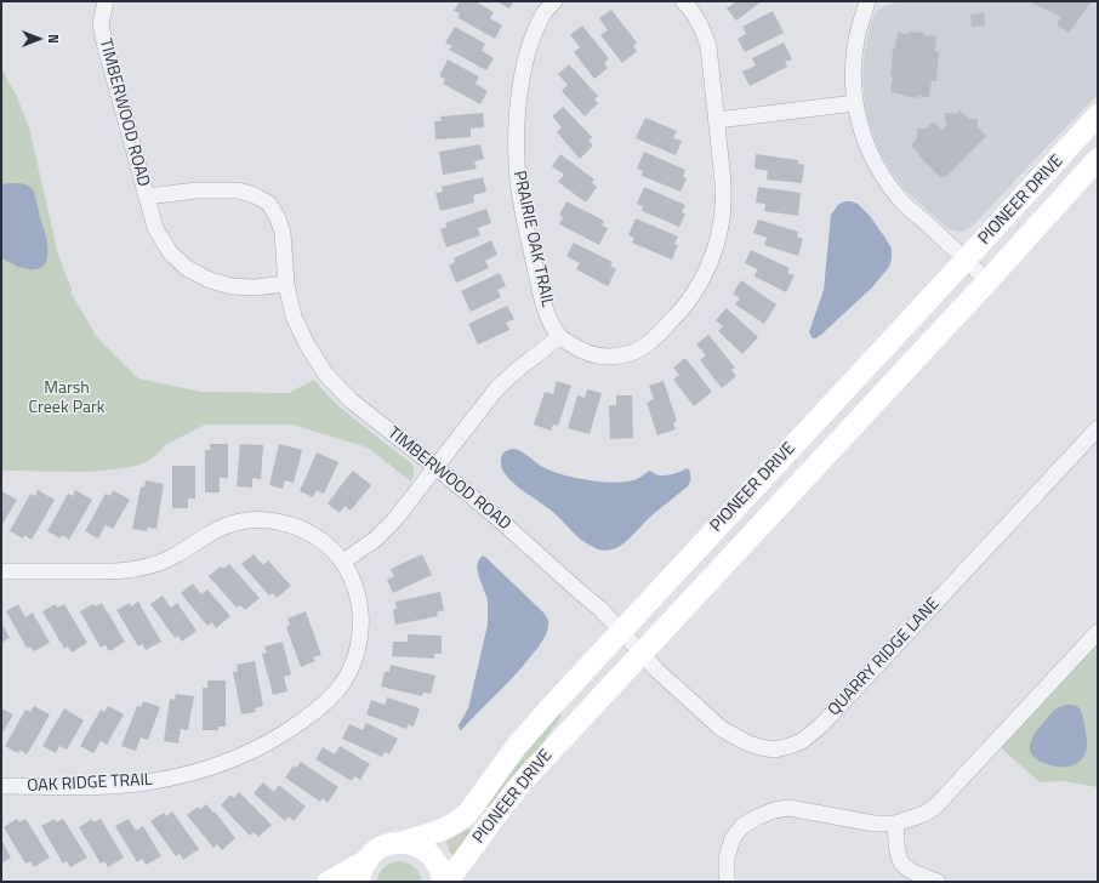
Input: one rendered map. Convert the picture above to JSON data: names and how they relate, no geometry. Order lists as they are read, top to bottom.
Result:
{
  "streets": {
    "street": [
      "TIMBERWOOD ROAD",
      "PIONEER DRIVE",
      "PRAIRIE OAK TRAIL",
      "QUARRY RIDGE LANE",
      "OAK RIDGE TRAIL"
    ]
  },
  "crossings": [
    ["TIMBERWOOD ROAD", "PIONEER DRIVE"],
    ["TIMBERWOOD ROAD", "QUARRY RIDGE LANE"],
    ["PIONEER DRIVE", "QUARRY RIDGE LANE"]
  ],
  "parks": ["Marsh Creek Park"],
  "north": "right"
}
